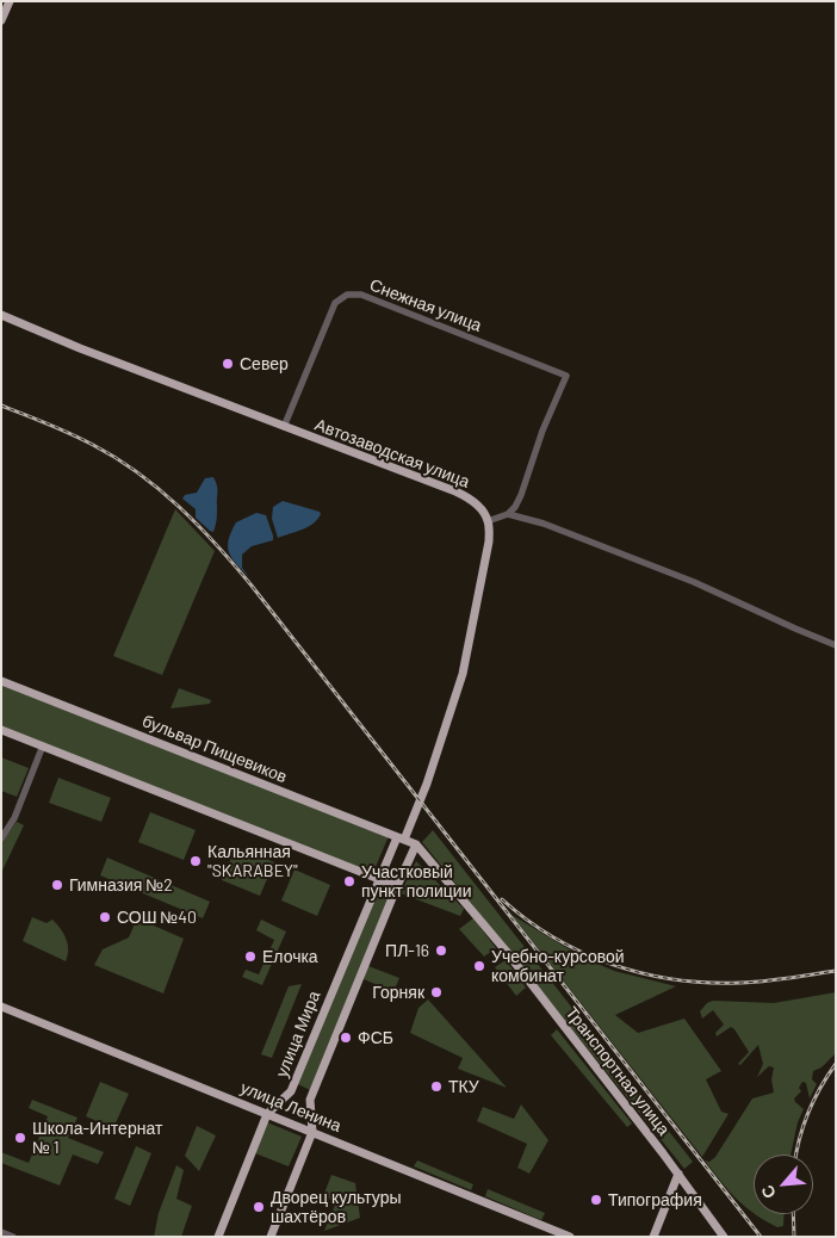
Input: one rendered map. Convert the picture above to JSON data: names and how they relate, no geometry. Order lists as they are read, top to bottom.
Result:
{
  "streets": {
    "main road": [
      "Автозаводская улица",
      "бульвар Пищевиков",
      "улица Мира",
      "Транспортная улица",
      "улица Ленина"
    ],
    "street": ["Снежная улица"]
  },
  "crossings": [
    ["Снежная улица", "Автозаводская улица"],
    ["бульвар Пищевиков", "улица Мира"],
    ["бульвар Пищевиков", "Транспортная улица"],
    ["улица Мира", "улица Ленина"]
  ],
  "places": [
    "Север",
    "Кальянная \"SKARABEY\"",
    "Участковый пункт полиции",
    "Гимназия №2",
    "СОШ №40",
    "ПЛ-16",
    "Елочка",
    "Учебно-курсовой комбинат",
    "Горняк",
    "ФСБ",
    "ТКУ",
    "Школа-Интернат № 1",
    "Типография",
    "Дворец культуры шахтёров"
  ],
  "north": "bottom left"
}
